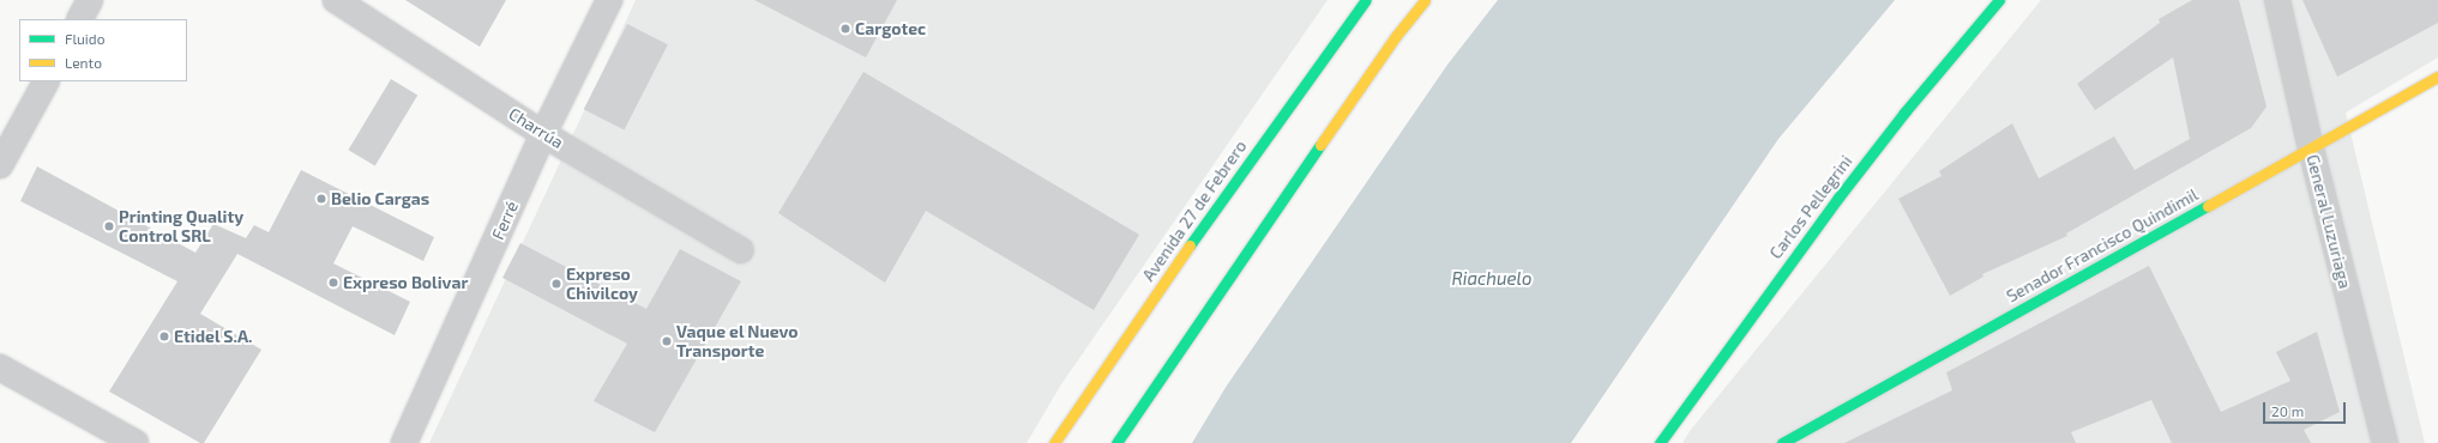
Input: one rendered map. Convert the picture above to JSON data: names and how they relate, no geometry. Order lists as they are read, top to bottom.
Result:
{
  "streets": {
    "main road": ["Carlos Pellegrini", "Avenida 27 de Febrero", "Senador Francisco Quindimil"],
    "street": ["Charrúa", "Ferré", "General Luzuriaga"]
  },
  "crossings": [
    ["Charrúa", "Ferré"],
    ["General Luzuriaga", "Senador Francisco Quindimil"]
  ],
  "water": ["Riachuelo"],
  "places": [
    "Cargotec",
    "Belio Cargas",
    "Printing Quality Control SRL",
    "Expreso Bolivar",
    "Expreso Chivilcoy",
    "Etidel S.A.",
    "Vaque el Nuevo Transporte"
  ],
  "legend": ["Fluido", "Lento"],
  "scale_bar": "20 m"
}
